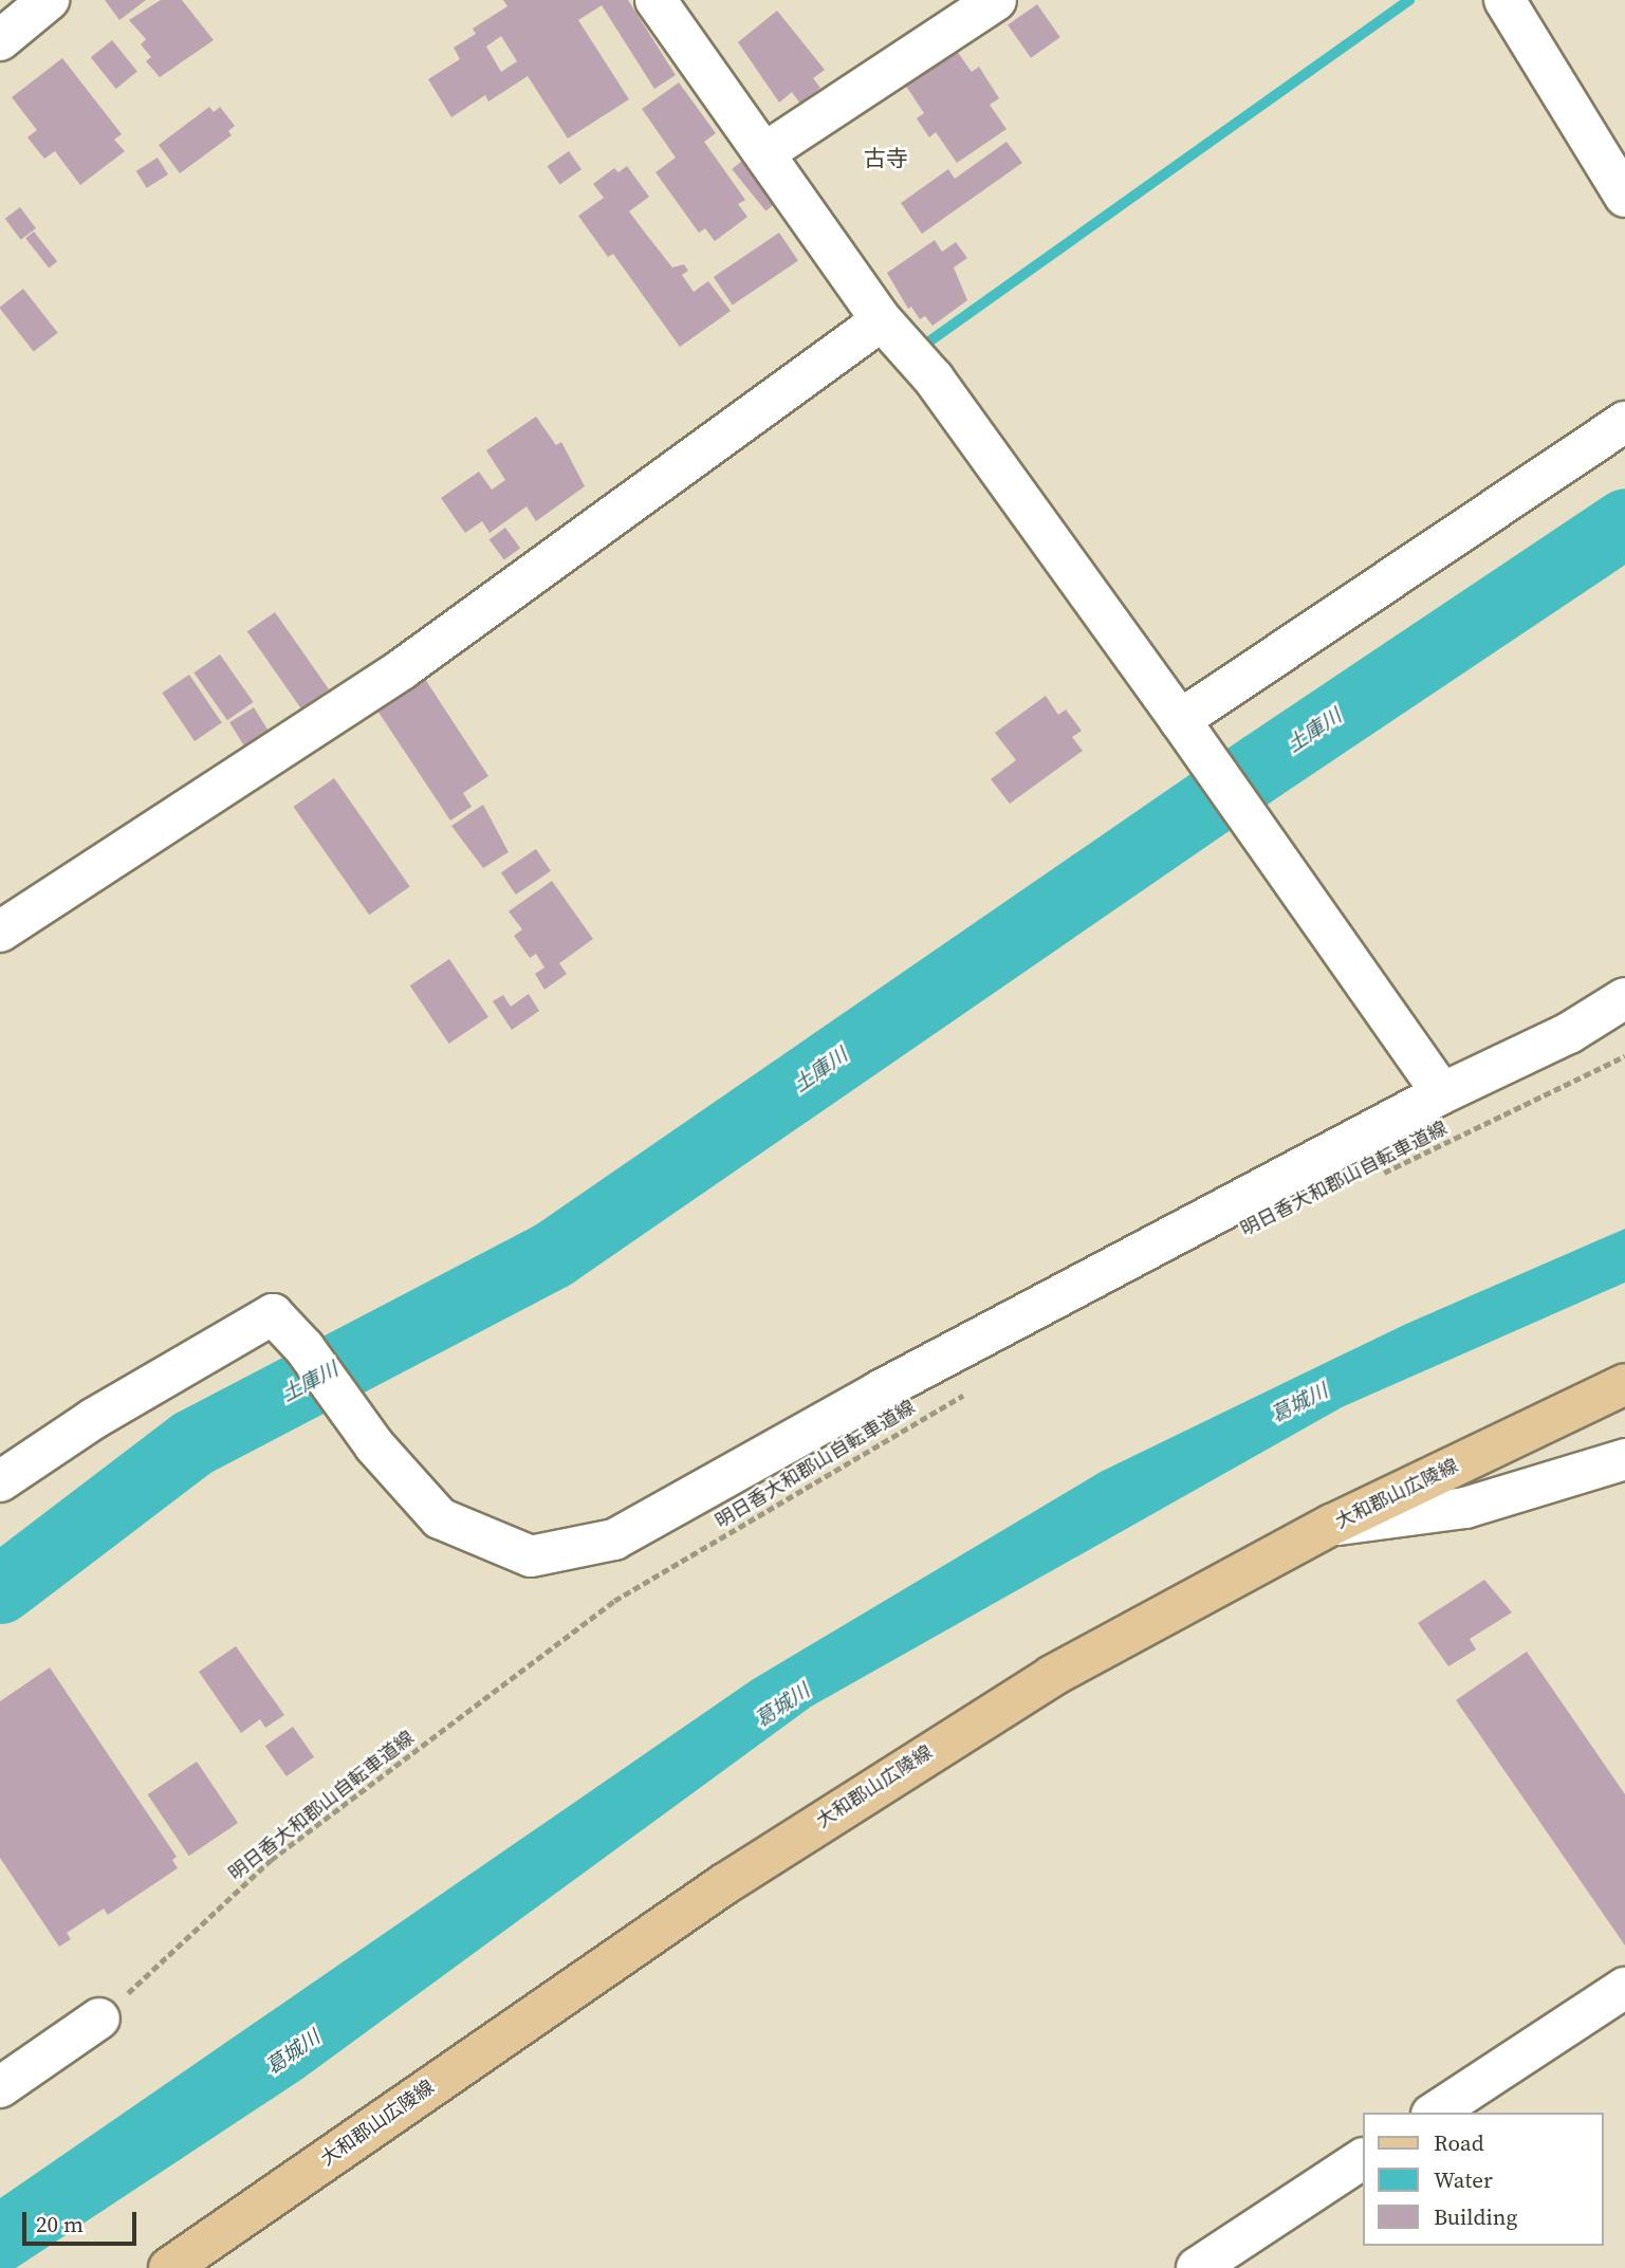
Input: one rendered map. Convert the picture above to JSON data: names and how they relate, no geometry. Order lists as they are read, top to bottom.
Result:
{
  "streets": {
    "main road": ["大和郡山広陵線"],
    "path": ["明日香大和郡山自転車道線"]
  },
  "districts": ["古寺"],
  "water": ["土庫川", "葛城川"],
  "legend": ["Road", "Water", "Building"],
  "scale_bar": "20 m"
}
